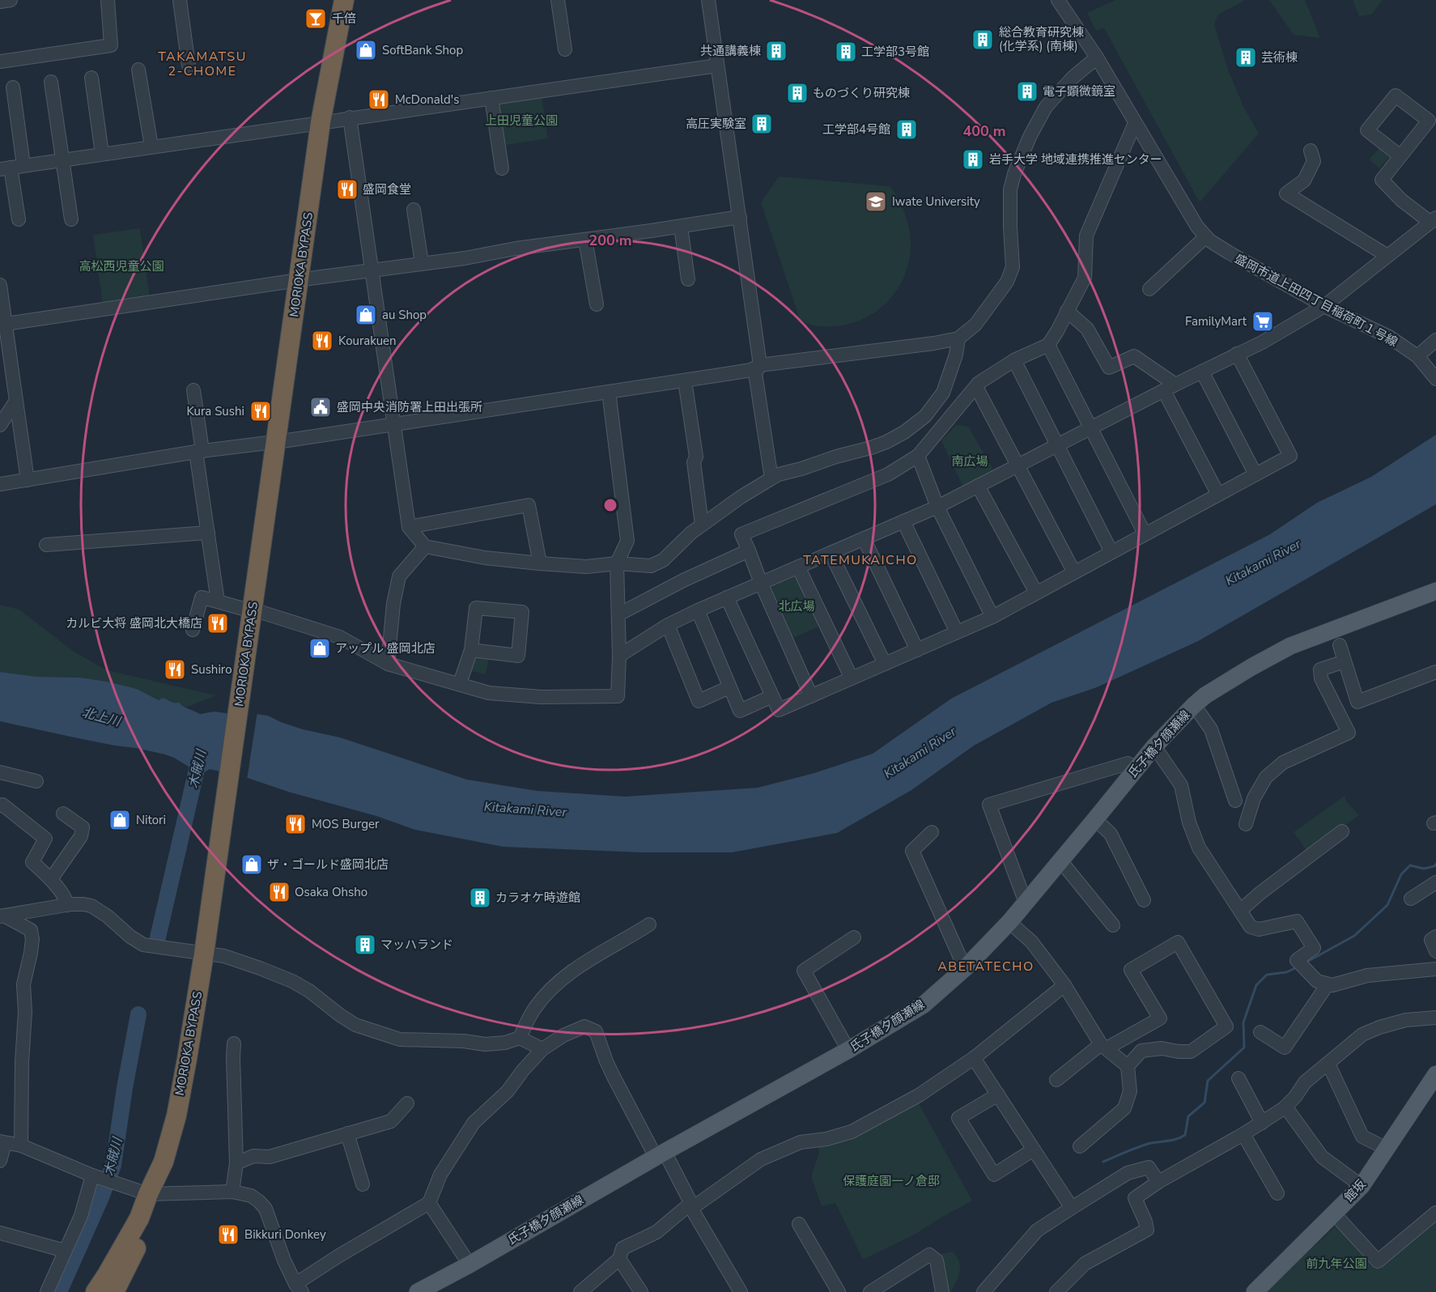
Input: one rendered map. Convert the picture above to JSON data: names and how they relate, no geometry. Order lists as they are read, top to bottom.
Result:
{
  "streets": {
    "highway": ["MORIOKA BYPASS"],
    "main road": ["氏子橋夕顔瀬線", "館坂"],
    "street": ["盛岡市道上田四丁目稲荷町１号線"]
  },
  "districts": ["TAKAMATSU 2-CHOME", "TATEMUKAICHO", "ABETATECHO"],
  "water": ["Kitakami River", "北上川", "木賊川"],
  "parks": [
    "上田児童公園",
    "高松西児童公園",
    "南広場",
    "北広場",
    "保護庭園一ノ倉邸",
    "前九年公園"
  ],
  "places": {
    "bar": ["千倍"],
    "building": [
      "総合教育研究棟 (化学系) (南棟)",
      "共通講義棟",
      "工学部3号館",
      "芸術棟",
      "電子顕微鏡室",
      "ものづくり研究棟",
      "高圧実験室",
      "工学部4号館",
      "岩手大学 地域連携推進センター",
      "カラオケ時遊館",
      "マッハランド"
    ],
    "shop": [
      "SoftBank Shop",
      "au Shop",
      "アップル 盛岡北店",
      "Nitori",
      "ザ・ゴールド盛岡北店"
    ],
    "restaurant": [
      "McDonald's",
      "盛岡食堂",
      "Kourakuen",
      "Kura Sushi",
      "カルビ大将 盛岡北大橋店",
      "Sushiro",
      "MOS Burger",
      "Osaka Ohsho",
      "Bikkuri Donkey"
    ],
    "school or university": ["Iwate University"],
    "supermarket": ["FamilyMart"],
    "public building": ["盛岡中央消防署上田出張所"]
  },
  "rings": ["400 m", "200 m"]
}
